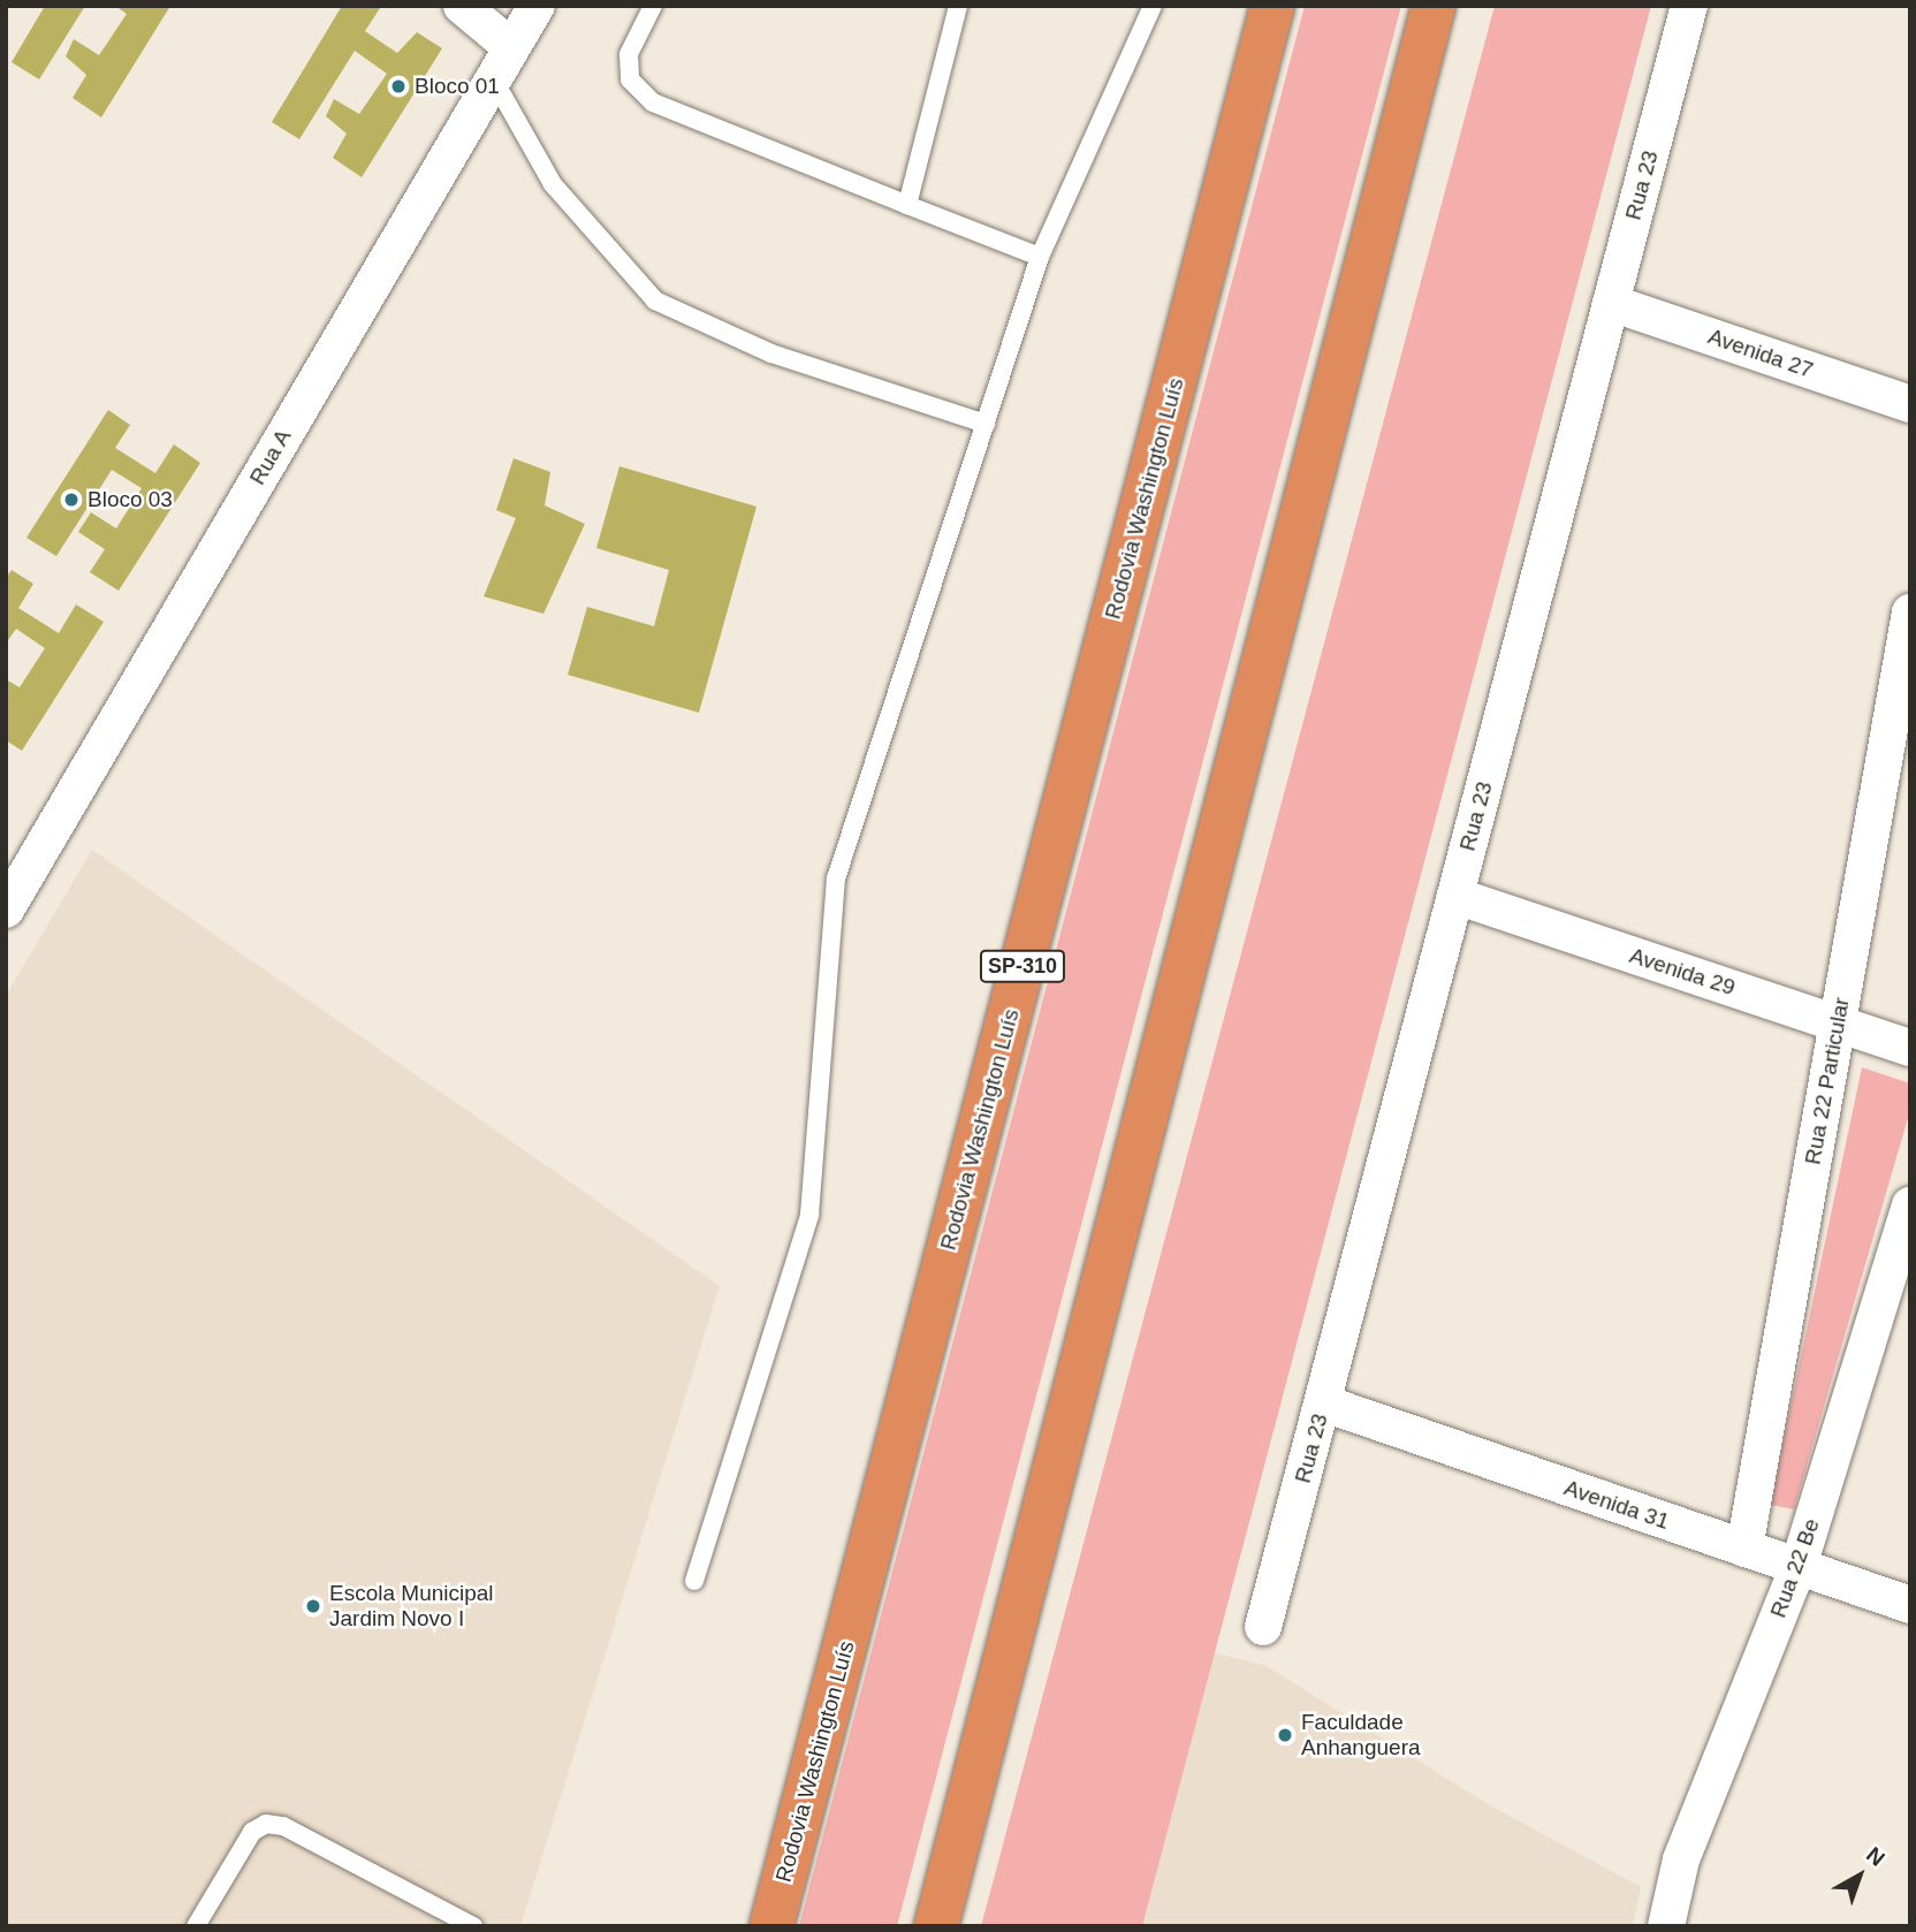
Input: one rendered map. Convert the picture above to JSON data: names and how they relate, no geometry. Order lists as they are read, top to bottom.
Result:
{
  "streets": {
    "highway": ["Rodovia Washington Luís", "SP-310"],
    "street": [
      "Rua 23",
      "Avenida 27",
      "Rua A",
      "Avenida 29",
      "Rua 22 Particular",
      "Avenida 31",
      "Rua 22 Be"
    ]
  },
  "crossings": [
    ["Rua 23", "Avenida 27"],
    ["Rua 23", "Avenida 29"],
    ["Rua 23", "Avenida 31"],
    ["Avenida 29", "Rua 22 Particular"],
    ["Rua 22 Particular", "Avenida 31"],
    ["Avenida 31", "Rua 22 Be"]
  ],
  "places": [
    "Bloco 01",
    "Bloco 03",
    "Escola Municipal Jardim Novo I",
    "Faculdade Anhanguera"
  ],
  "north": "top right"
}
